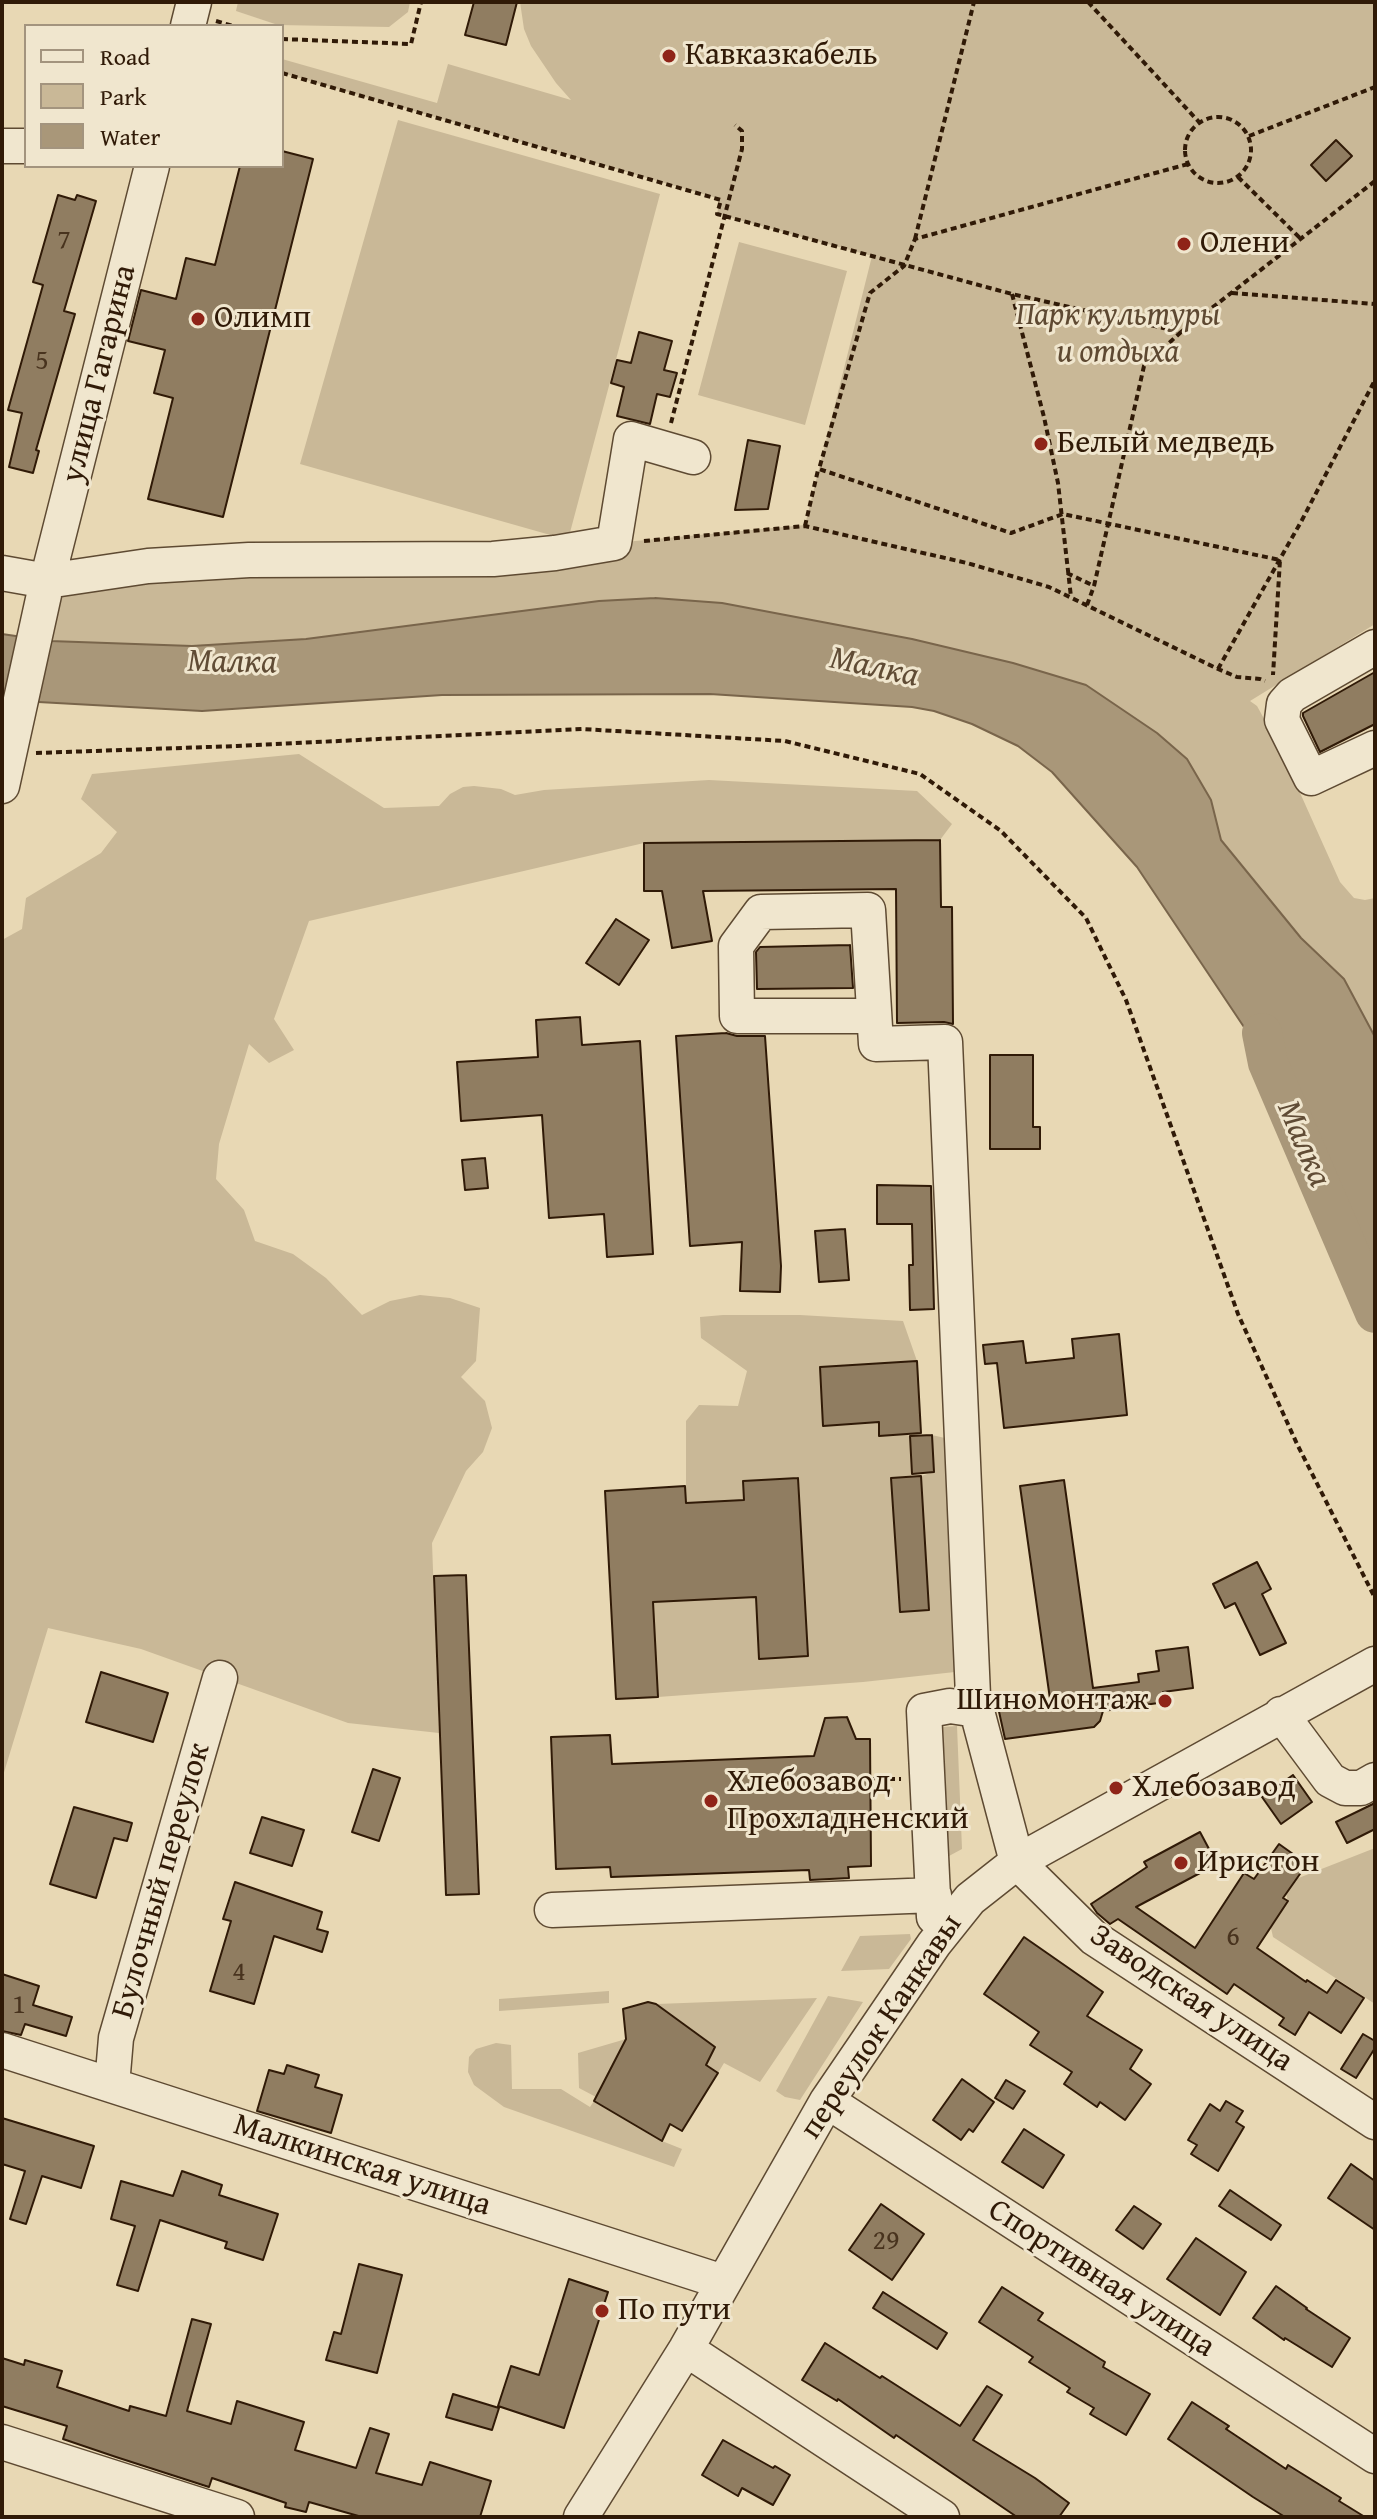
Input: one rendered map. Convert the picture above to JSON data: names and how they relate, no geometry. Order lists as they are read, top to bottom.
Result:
{
  "streets": {
    "street": [
      "улица Гагарина",
      "Булочный переулок",
      "Заводская улица",
      "переулок Канкавы",
      "Малкинская улица",
      "Спортивная улица"
    ]
  },
  "crossings": [
    ["Булочный переулок", "Малкинская улица"],
    ["Заводская улица", "переулок Канкавы"],
    ["переулок Канкавы", "Малкинская улица"],
    ["переулок Канкавы", "Спортивная улица"]
  ],
  "water": ["Малка"],
  "parks": ["Парк культуры и отдыха"],
  "places": [
    "Кавказкабель",
    "Олени",
    "Олимп",
    "Белый медведь",
    "Шиномонтаж",
    "Хлебозавод",
    "Хлебозавод Прохладненский",
    "Иристон",
    "По пути"
  ],
  "house_numbers": [
    "7",
    "5",
    "6",
    "4",
    "1",
    "29"
  ],
  "legend": ["Road", "Park", "Water"]
}
